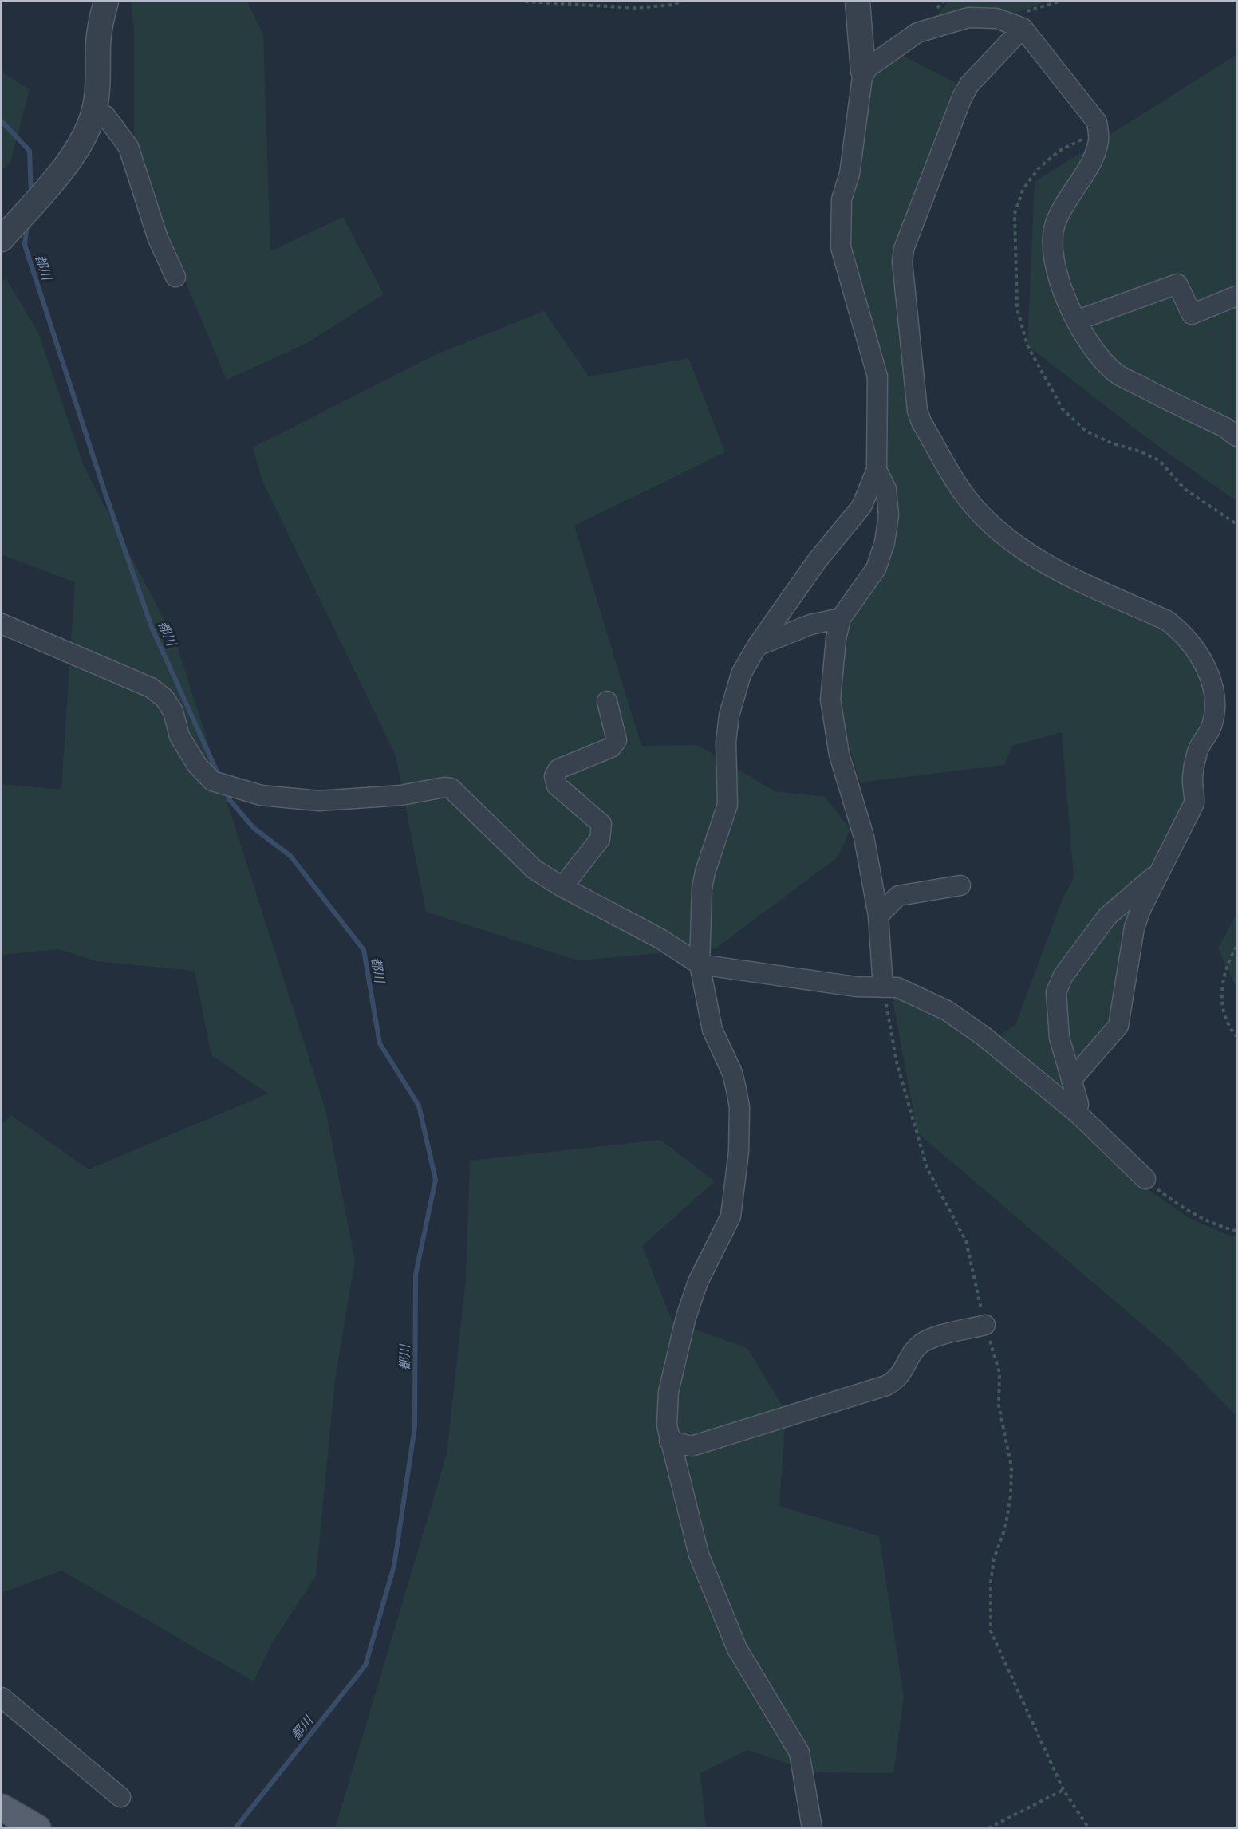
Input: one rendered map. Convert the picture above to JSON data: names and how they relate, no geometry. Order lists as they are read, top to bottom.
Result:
{
  "water": ["都川"]
}
